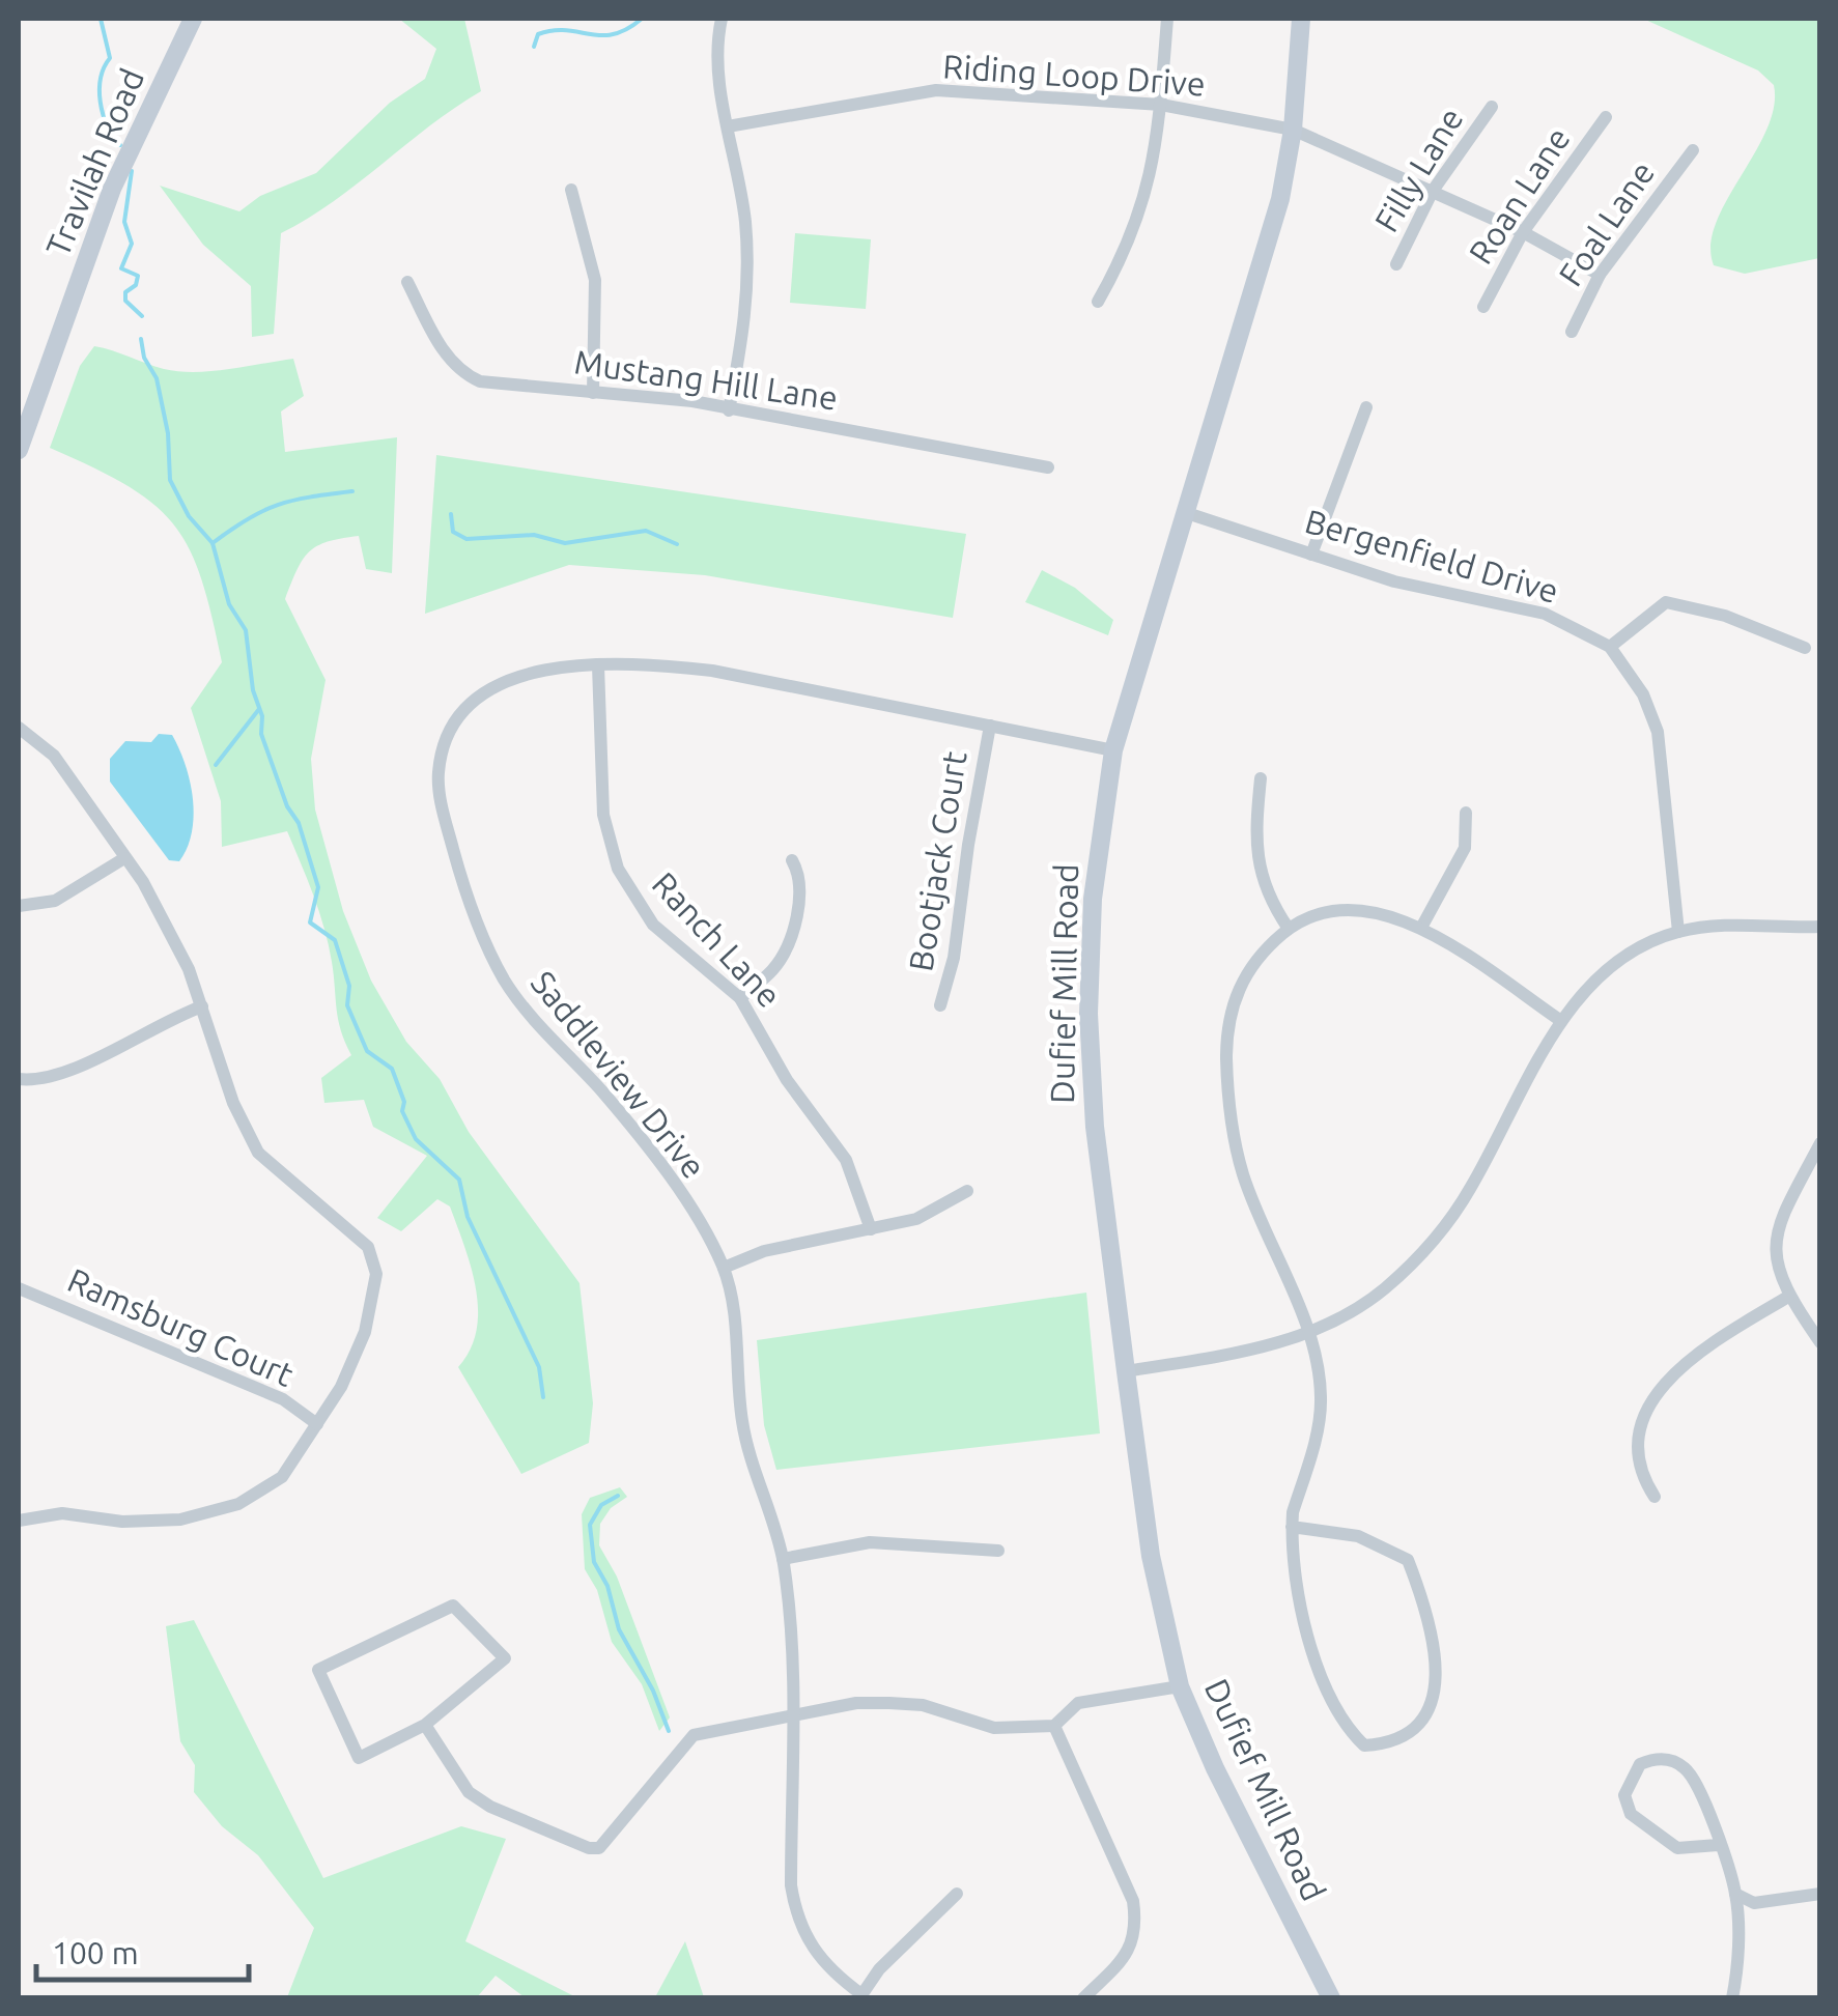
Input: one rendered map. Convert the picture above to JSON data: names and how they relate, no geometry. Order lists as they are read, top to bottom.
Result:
{
  "streets": {
    "main road": ["Travilah Road", "Dufief Mill Road"],
    "street": [
      "Riding Loop Drive",
      "Filly Lane",
      "Roan Lane",
      "Foal Lane",
      "Mustang Hill Lane",
      "Bergenfield Drive",
      "Bootjack Court",
      "Ranch Lane",
      "Saddleview Drive",
      "Ramsburg Court"
    ]
  },
  "crossings": [
    ["Riding Loop Drive", "Filly Lane"],
    ["Riding Loop Drive", "Roan Lane"],
    ["Riding Loop Drive", "Foal Lane"],
    ["Riding Loop Drive", "Dufief Mill Road"],
    ["Bergenfield Drive", "Dufief Mill Road"],
    ["Bootjack Court", "Saddleview Drive"],
    ["Ranch Lane", "Saddleview Drive"],
    ["Dufief Mill Road", "Saddleview Drive"]
  ],
  "scale_bar": "100 m"
}
